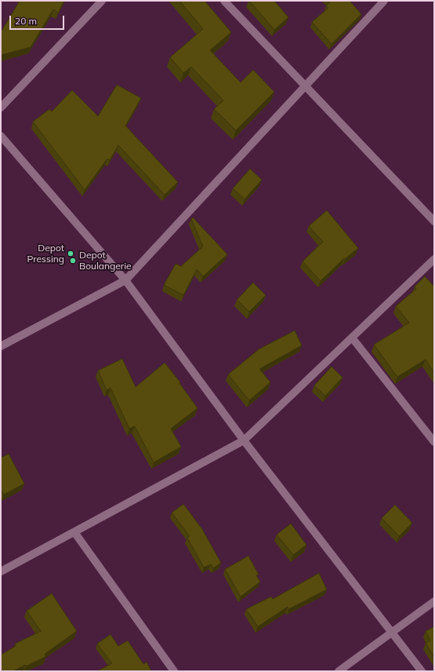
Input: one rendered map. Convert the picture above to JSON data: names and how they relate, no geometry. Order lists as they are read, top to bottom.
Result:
{
  "places": ["Depot Pressing", "Depot Boulangerie"],
  "scale_bar": "20 m"
}
